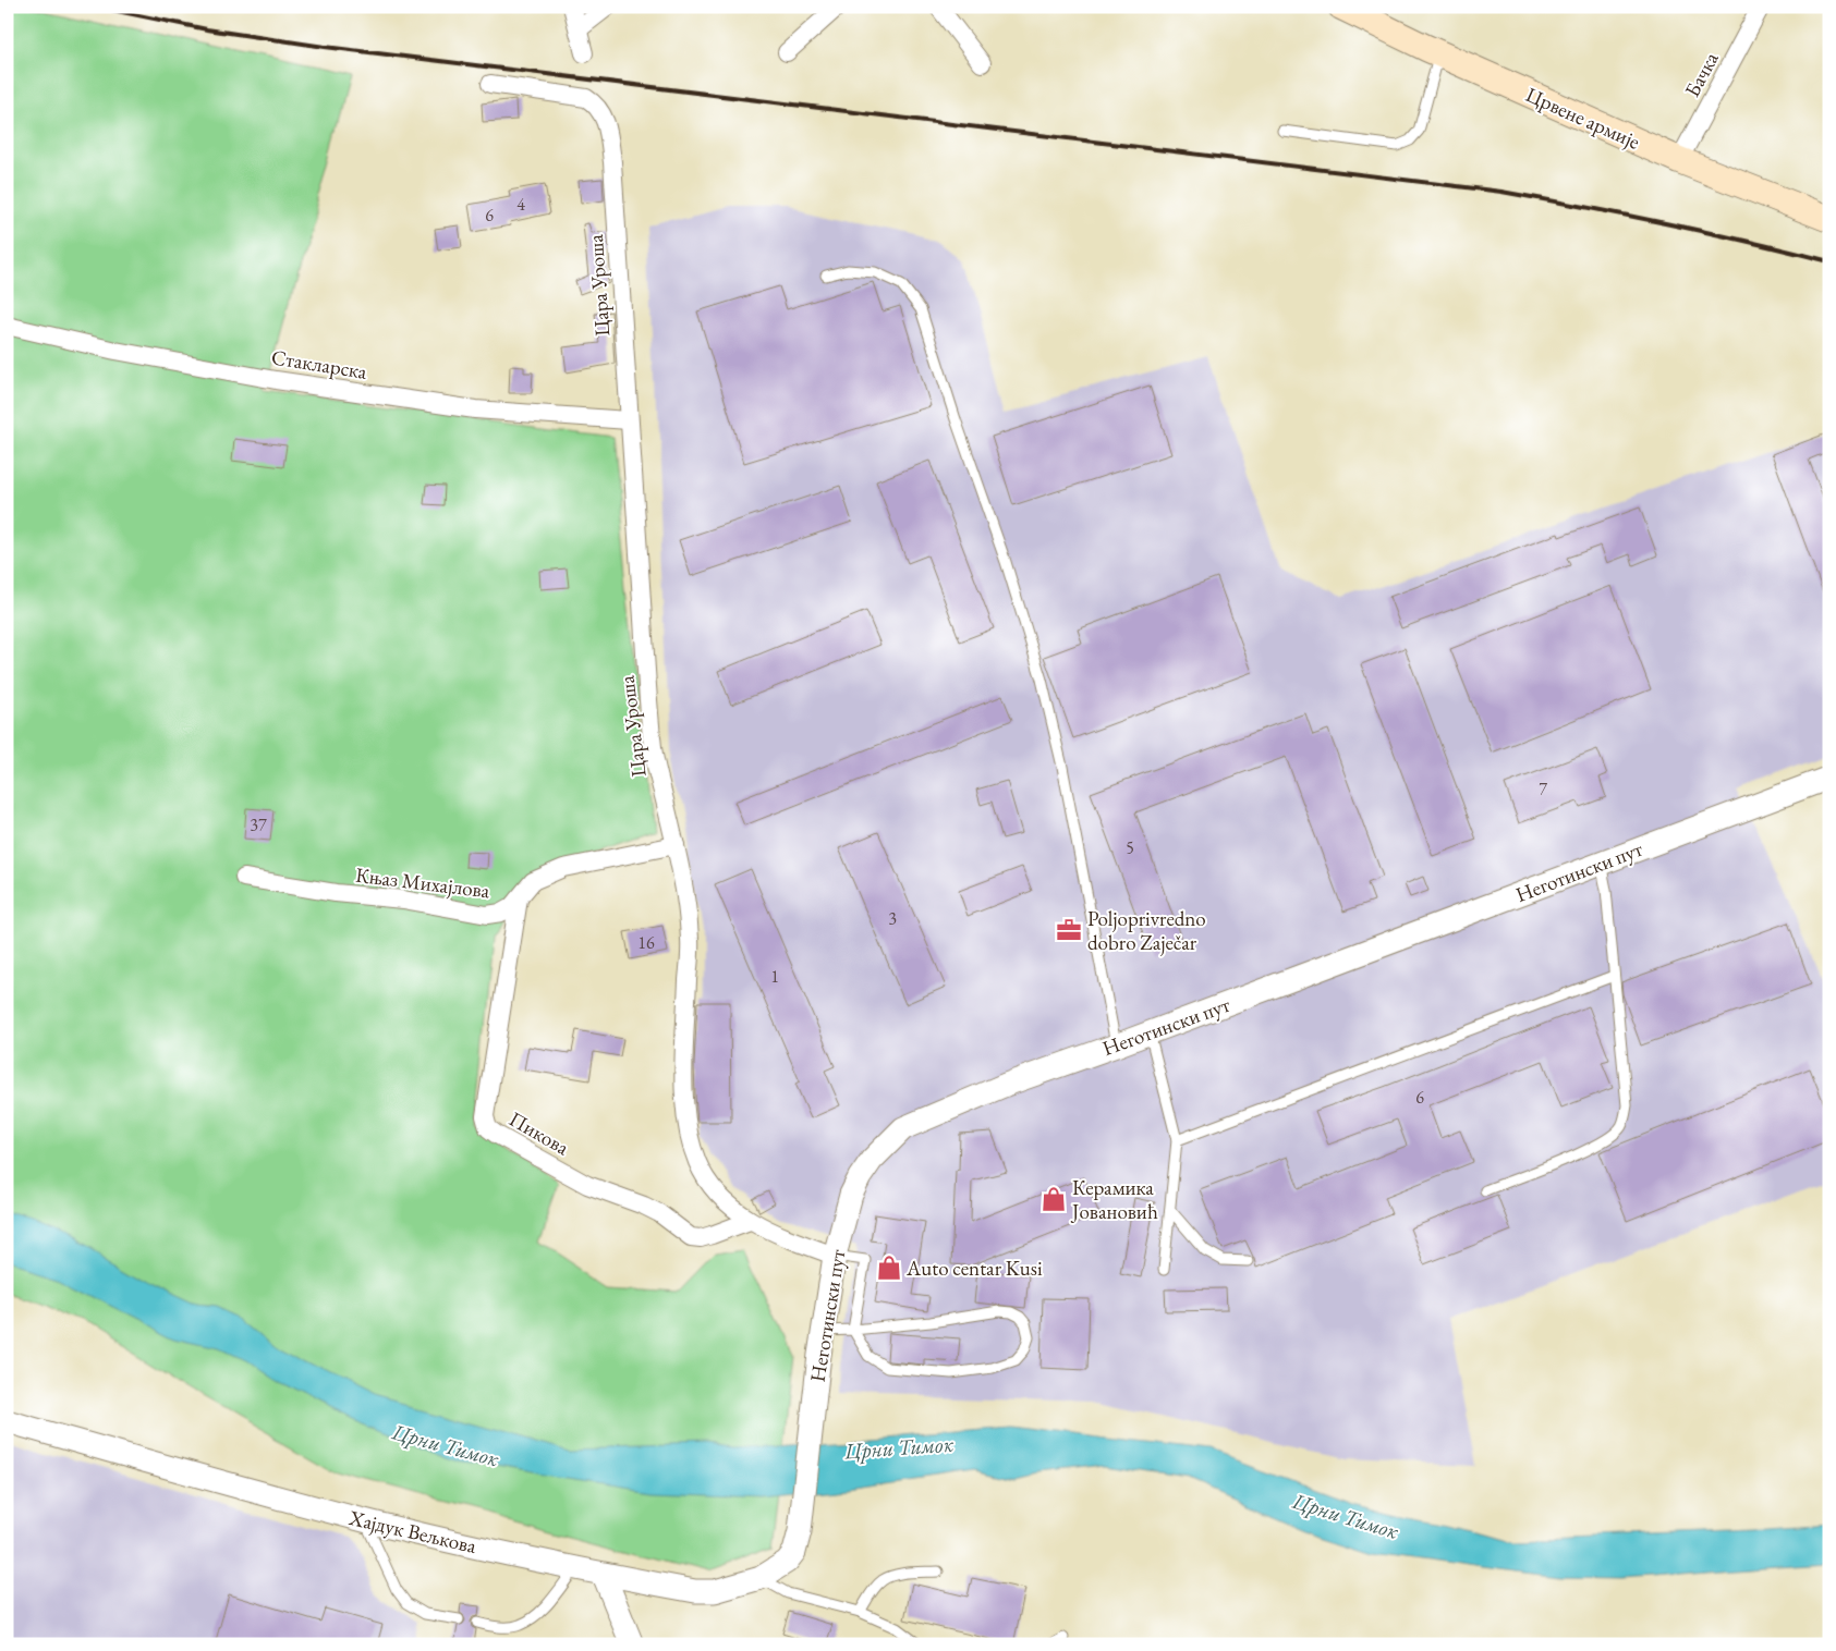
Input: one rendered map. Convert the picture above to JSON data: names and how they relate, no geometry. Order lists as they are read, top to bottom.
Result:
{
  "streets": {
    "main road": ["Црвене армије"],
    "street": [
      "Бачка",
      "Цара Уроша",
      "Стакларска",
      "Неготински пут",
      "Књаз Михајлова",
      "Пикова",
      "Хајдук Вељкова"
    ]
  },
  "crossings": [
    ["Бачка", "Црвене армије"],
    ["Цара Уроша", "Стакларска"],
    ["Цара Уроша", "Неготински пут"],
    ["Цара Уроша", "Књаз Михајлова"],
    ["Цара Уроша", "Пикова"],
    ["Неготински пут", "Хајдук Вељкова"],
    ["Књаз Михајлова", "Пикова"]
  ],
  "water": ["Црни Тимок"],
  "places": {
    "office": ["Poljoprivredno dobro Zaječar"],
    "shop": ["Керамика Јовановић", "Auto centar Kusi"]
  },
  "house_numbers": [
    "4",
    "6",
    "7",
    "37",
    "5",
    "3",
    "16",
    "1",
    "6"
  ]
}
